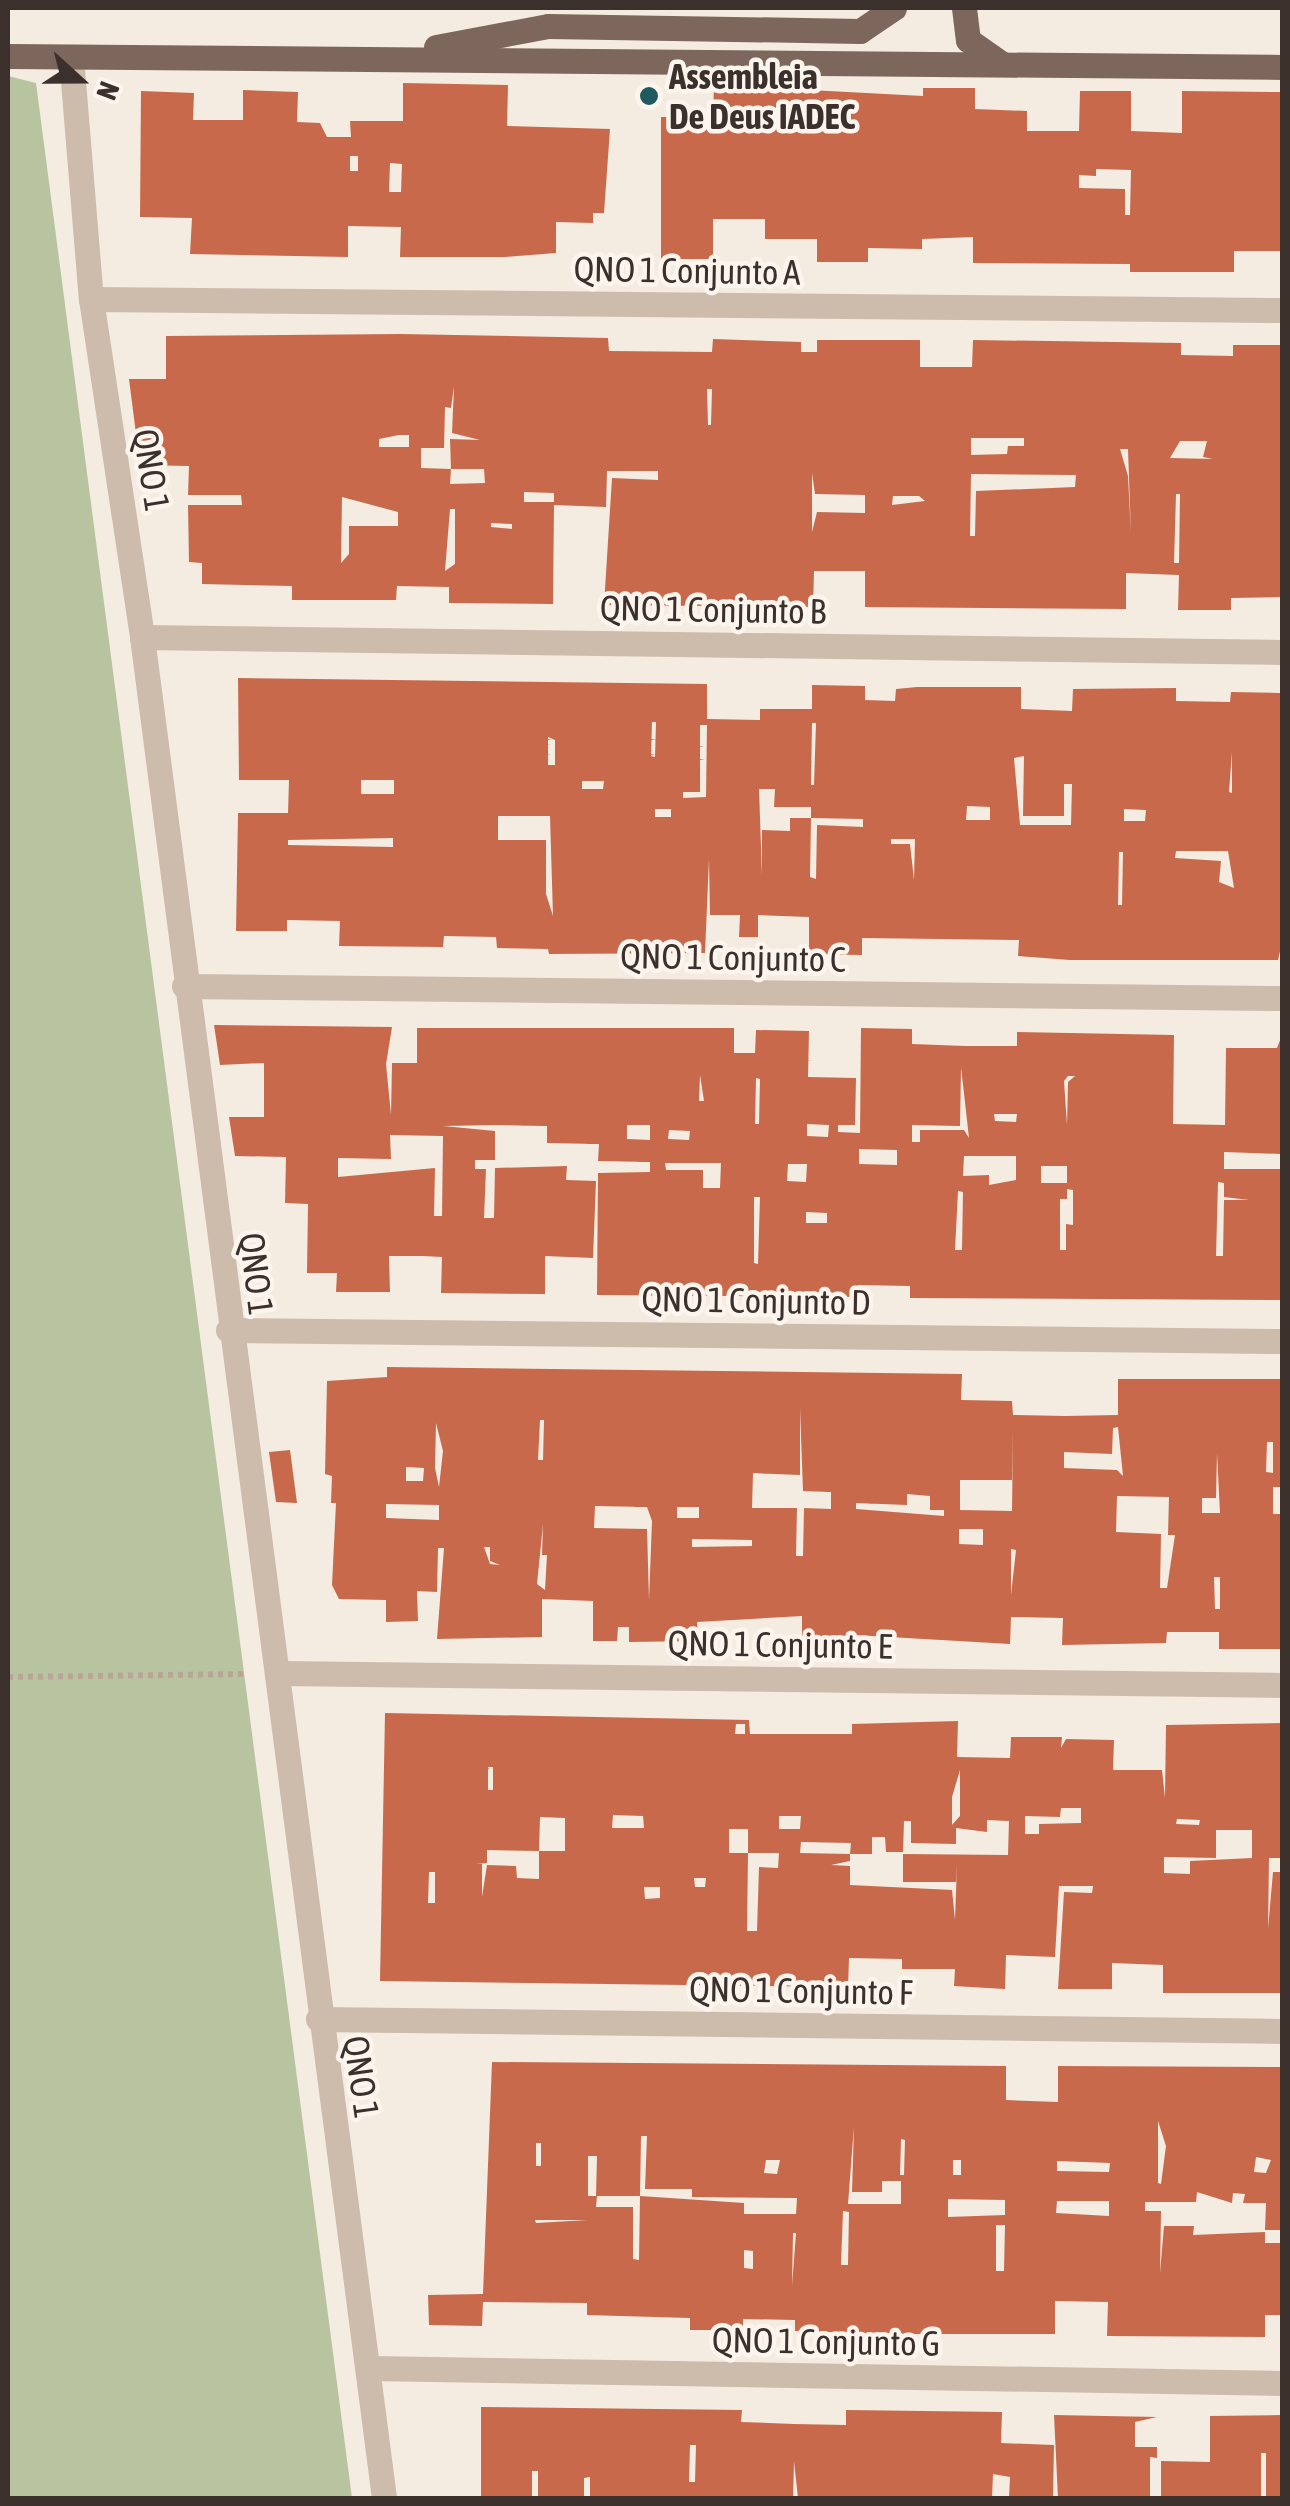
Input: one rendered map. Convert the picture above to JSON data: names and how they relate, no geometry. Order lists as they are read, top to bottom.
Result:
{
  "streets": {
    "street": [
      "QNO 1 Conjunto A",
      "QNO 1",
      "QNO 1 Conjunto B",
      "QNO 1 Conjunto C",
      "QNO 1 Conjunto D",
      "QNO 1 Conjunto E",
      "QNO 1 Conjunto F",
      "QNO 1 Conjunto G"
    ]
  },
  "crossings": [
    ["QNO 1 Conjunto A", "QNO 1"],
    ["QNO 1", "QNO 1 Conjunto B"],
    ["QNO 1", "QNO 1 Conjunto C"],
    ["QNO 1", "QNO 1 Conjunto D"],
    ["QNO 1", "QNO 1 Conjunto E"],
    ["QNO 1", "QNO 1 Conjunto F"],
    ["QNO 1", "QNO 1 Conjunto G"]
  ],
  "places": ["Assembleia De Deus IADEC"],
  "north": "right"
}
